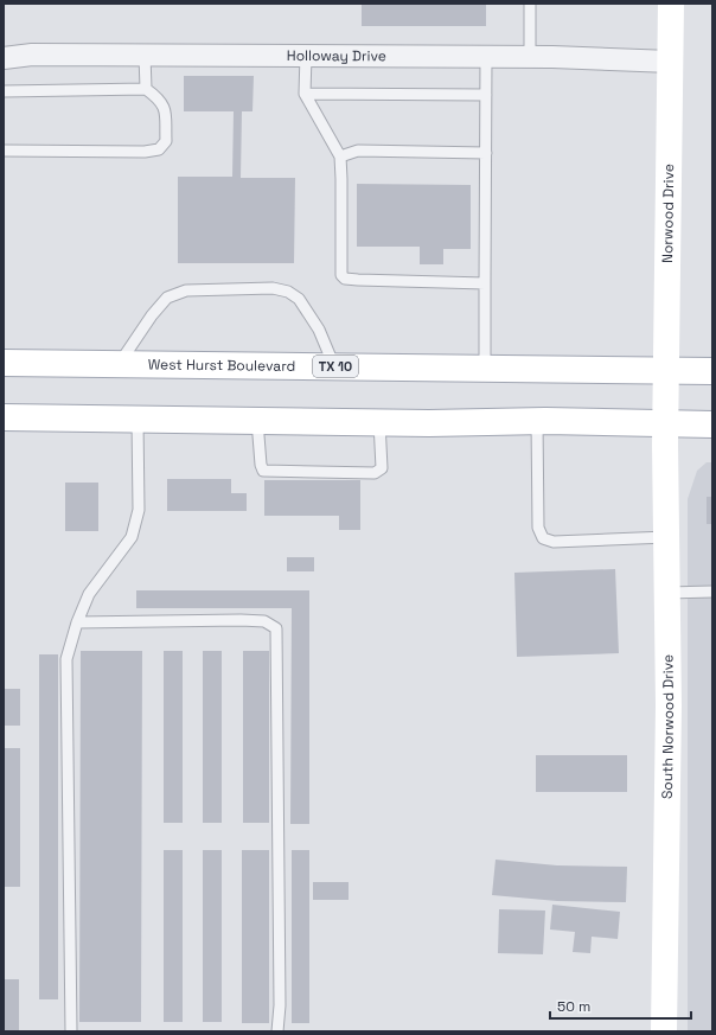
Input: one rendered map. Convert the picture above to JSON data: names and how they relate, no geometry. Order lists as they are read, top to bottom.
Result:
{
  "streets": {
    "main road": [
      "Norwood Drive",
      "West Hurst Boulevard",
      "TX 10",
      "South Norwood Drive"
    ],
    "street": ["Holloway Drive"]
  },
  "crossings": [
    ["Holloway Drive", "Norwood Drive"],
    ["Norwood Drive", "West Hurst Boulevard"],
    ["Norwood Drive", "TX 10"],
    ["Norwood Drive", "South Norwood Drive"],
    ["West Hurst Boulevard", "TX 10"]
  ],
  "scale_bar": "50 m"
}
